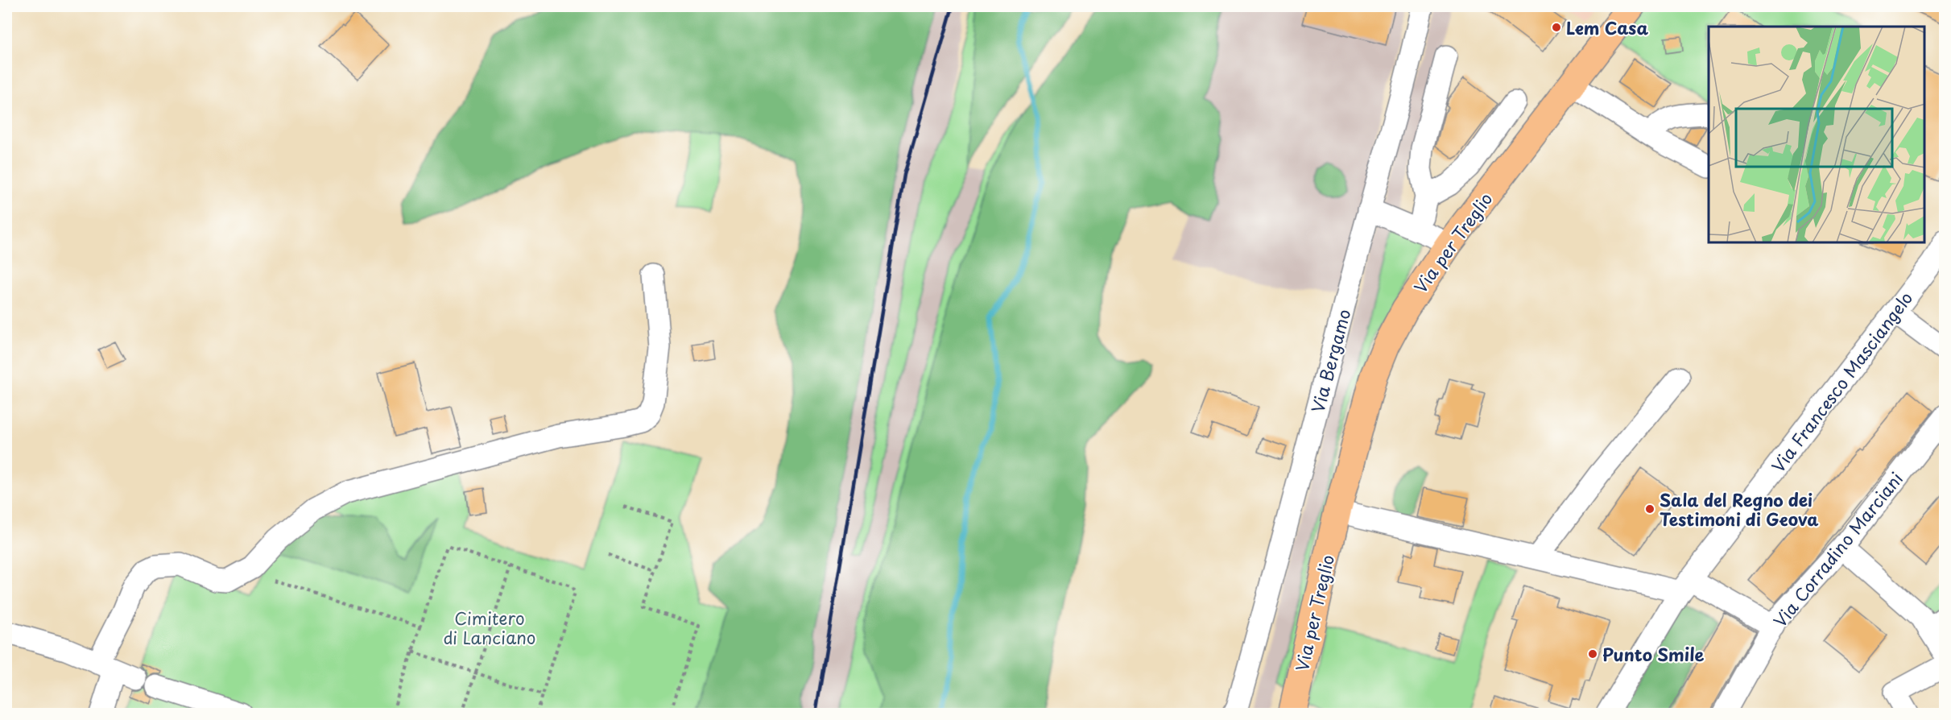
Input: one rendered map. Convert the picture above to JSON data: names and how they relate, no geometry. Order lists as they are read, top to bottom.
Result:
{
  "streets": {
    "main road": ["Via per Treglio"],
    "street": ["Via Bergamo", "Via Francesco Masciangelo", "Via Corradino Marciani"]
  },
  "parks": ["Cimitero di Lanciano"],
  "places": ["Lem Casa", "Sala del Regno dei Testimoni di Geova", "Punto Smile"]
}
